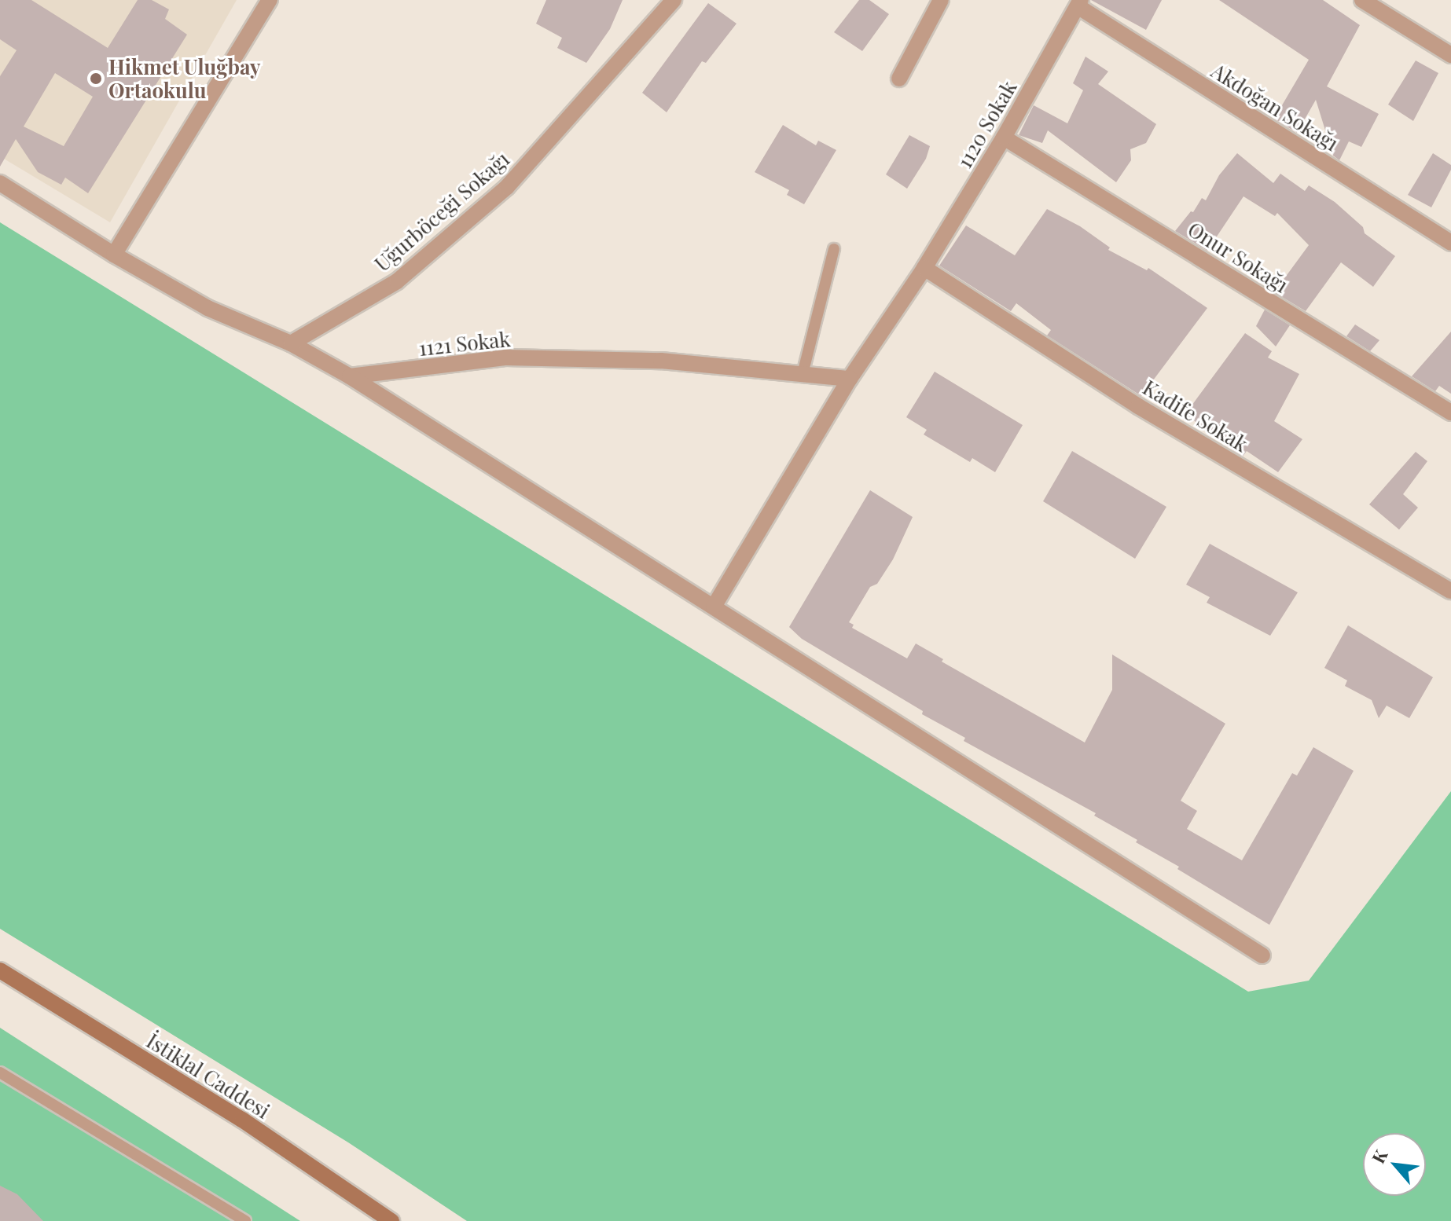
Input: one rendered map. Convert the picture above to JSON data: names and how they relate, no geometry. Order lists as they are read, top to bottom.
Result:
{
  "streets": {
    "main road": ["İstiklal Caddesi"],
    "street": [
      "Akdoğan Sokağı",
      "1120 Sokak",
      "Uğurböceği Sokağı",
      "Onur Sokağı",
      "1121 Sokak",
      "Kadife Sokak"
    ]
  },
  "crossings": [
    ["Akdoğan Sokağı", "1120 Sokak"],
    ["1120 Sokak", "Onur Sokağı"],
    ["1120 Sokak", "Kadife Sokak"]
  ],
  "places": ["Hikmet Uluğbay Ortaokulu"],
  "north": "top left"
}
